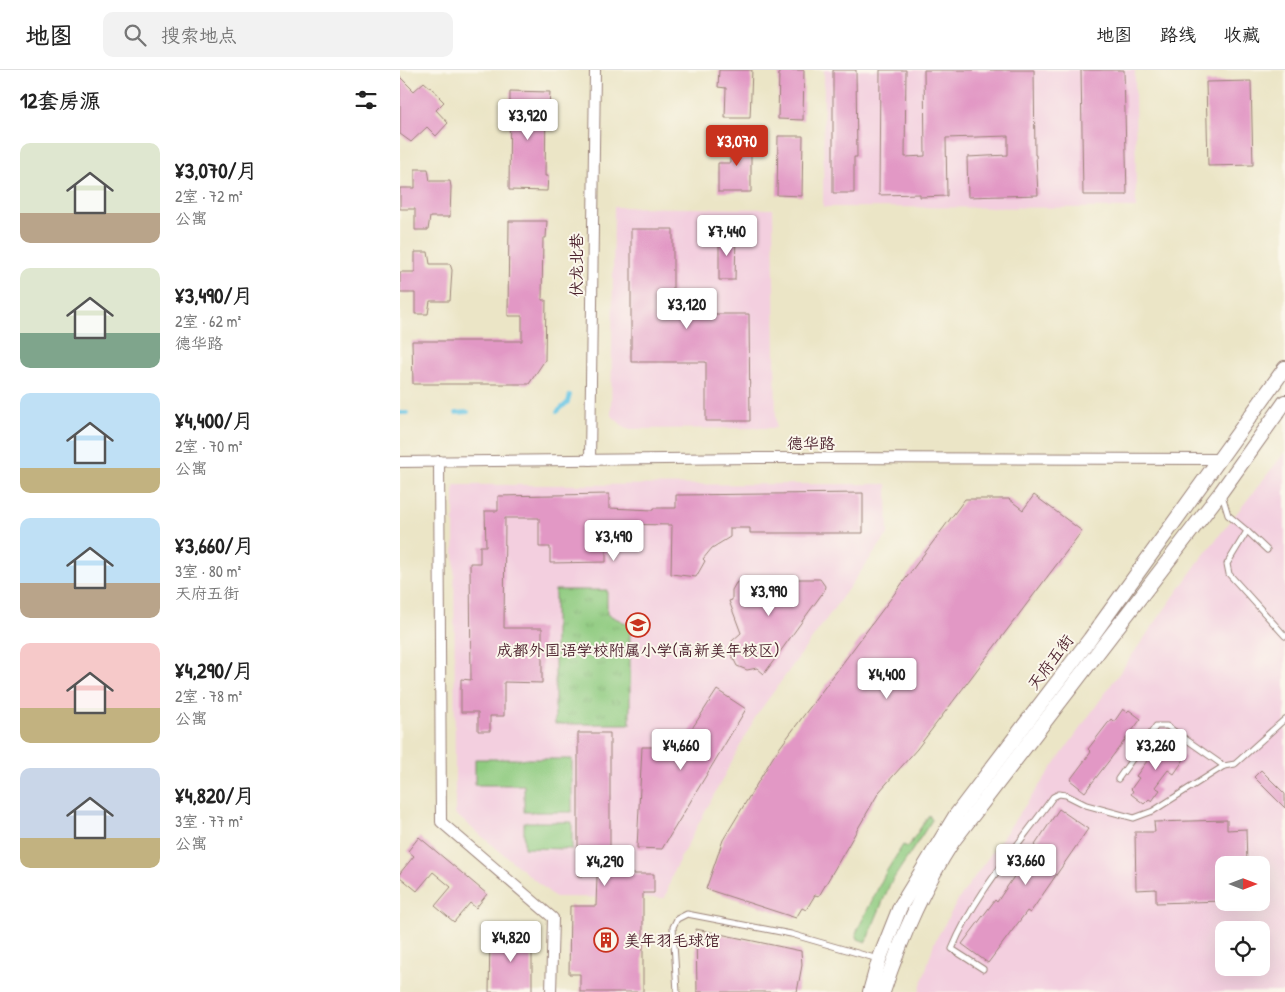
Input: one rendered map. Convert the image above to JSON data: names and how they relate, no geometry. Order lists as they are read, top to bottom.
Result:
{
  "streets": {
    "street": ["伏龙北巷", "德华路", "天府五街"]
  },
  "crossings": [
    ["伏龙北巷", "德华路"],
    ["德华路", "天府五街"]
  ],
  "places": {
    "school or university": ["成都外国语学校附属小学(高新美年校区)"],
    "building": ["美年羽毛球馆"]
  },
  "north": "right",
  "page": {
    "header": "地图",
    "search": "搜索地点",
    "nav": ["地图", "路线", "收藏"],
    "heading": "12套房源",
    "price": [
      "¥3,920",
      "¥3,070",
      "¥7,440",
      "¥3,120",
      "¥3,490",
      "¥3,990",
      "¥4,400",
      "¥4,660",
      "¥3,260",
      "¥3,660",
      "¥4,290",
      "¥4,820"
    ],
    "list": [
      {
        "name": "¥3,070/月",
        "note": "2室 · 72 m² · 公寓"
      },
      {
        "name": "¥3,490/月",
        "note": "2室 · 62 m² · 德华路"
      },
      {
        "name": "¥4,400/月",
        "note": "2室 · 70 m² · 公寓"
      },
      {
        "name": "¥3,660/月",
        "note": "3室 · 80 m² · 天府五街"
      },
      {
        "name": "¥4,290/月",
        "note": "2室 · 78 m² · 公寓"
      },
      {
        "name": "¥4,820/月",
        "note": "3室 · 77 m² · 公寓"
      }
    ]
  }
}
